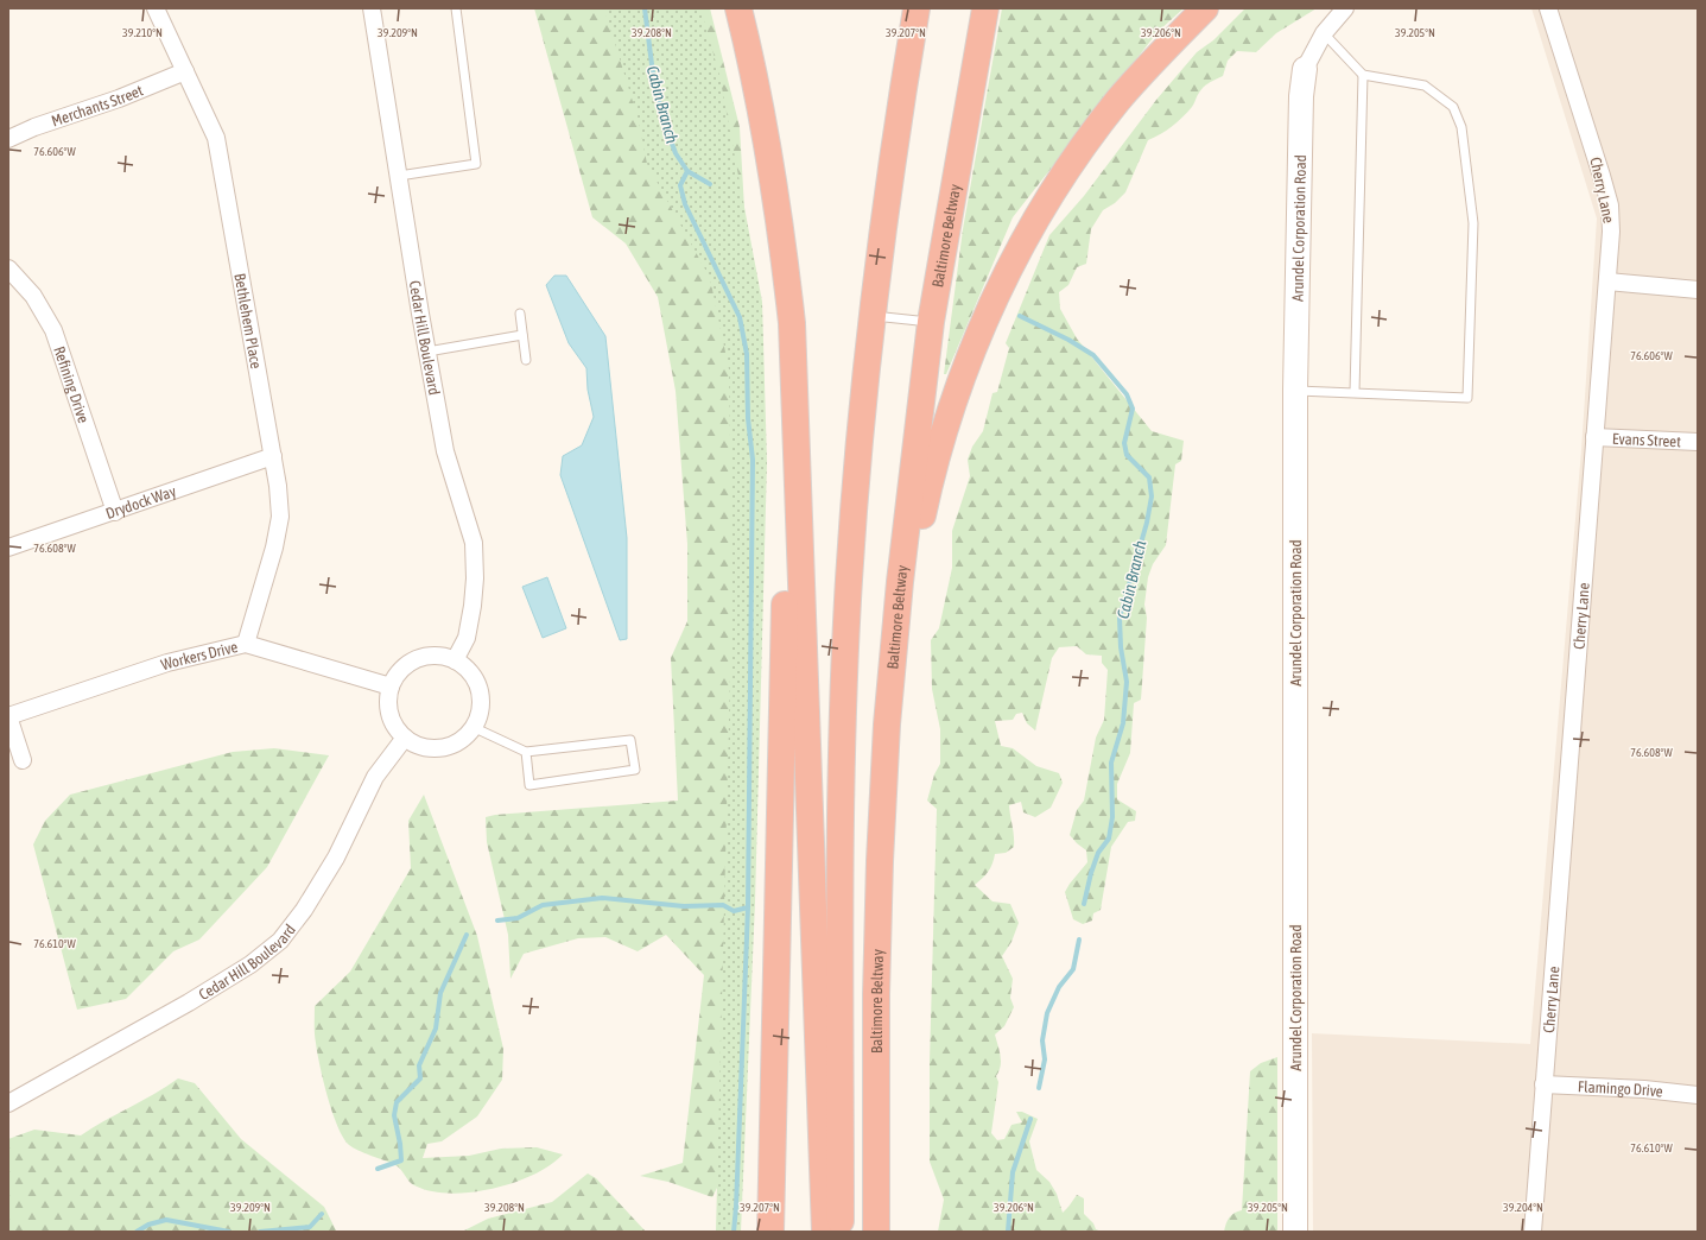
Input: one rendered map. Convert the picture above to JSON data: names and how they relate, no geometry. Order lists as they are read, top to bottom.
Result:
{
  "streets": {
    "highway": ["Baltimore Beltway"],
    "street": [
      "Merchants Street",
      "Cherry Lane",
      "Arundel Corporation Road",
      "Bethlehem Place",
      "Cedar Hill Boulevard",
      "Refining Drive",
      "Evans Street",
      "Drydock Way",
      "Workers Drive",
      "Flamingo Drive"
    ]
  },
  "crossings": [
    ["Merchants Street", "Bethlehem Place"],
    ["Cherry Lane", "Evans Street"],
    ["Cherry Lane", "Flamingo Drive"],
    ["Bethlehem Place", "Drydock Way"],
    ["Bethlehem Place", "Workers Drive"],
    ["Cedar Hill Boulevard", "Workers Drive"],
    ["Refining Drive", "Drydock Way"]
  ],
  "water": ["Cabin Branch"],
  "coordinates": [
    "39.210°N",
    "39.209°N",
    "39.208°N",
    "39.207°N",
    "39.206°N",
    "39.205°N",
    "76.606°W",
    "76.608°W",
    "76.610°W",
    "39.204°N"
  ]
}
